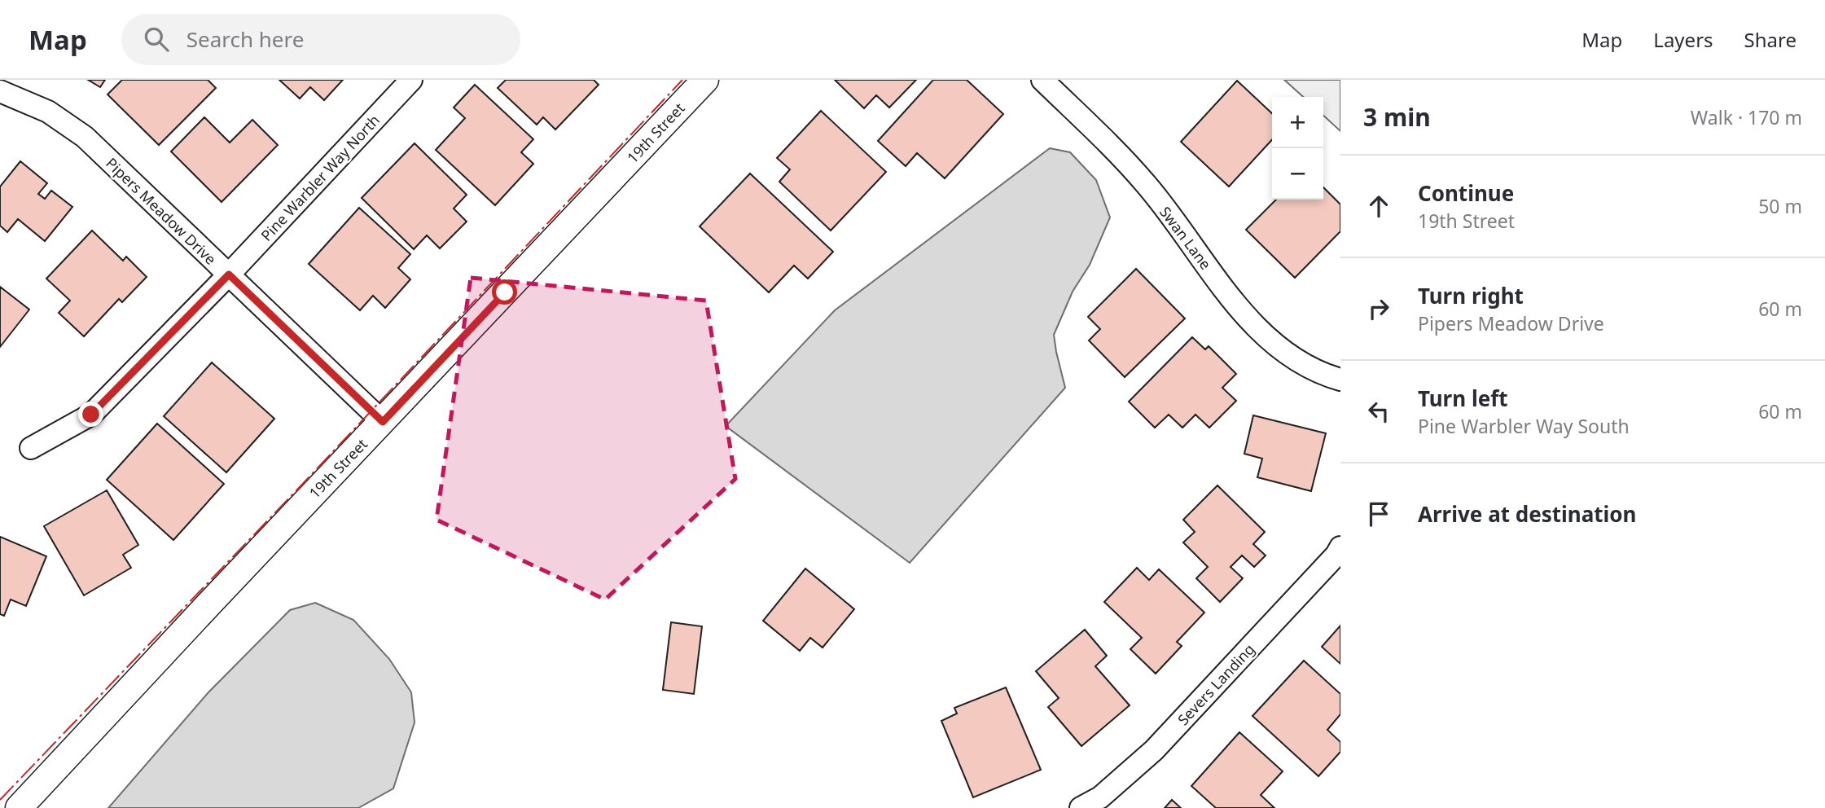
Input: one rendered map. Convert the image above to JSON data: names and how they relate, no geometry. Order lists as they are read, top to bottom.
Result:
{
  "streets": {
    "street": [
      "19th Street",
      "Pine Warbler Way North",
      "Pipers Meadow Drive",
      "Swan Lane",
      "Severs Landing"
    ]
  },
  "crossings": [
    ["19th Street", "Pipers Meadow Drive"],
    ["Pine Warbler Way North", "Pipers Meadow Drive"]
  ],
  "page": {
    "header": "Map",
    "search": "Search here",
    "nav": ["Map", "Layers", "Share"],
    "heading": ["3 min", "Walk · 170 m"],
    "map_buttons": ["+", "−"],
    "list": [
      ["Continue", "19th Street", "50 m"],
      ["Turn right", "Pipers Meadow Drive", "60 m"],
      ["Turn left", "Pine Warbler Way South", "60 m"],
      "Arrive at destination"
    ]
  }
}
